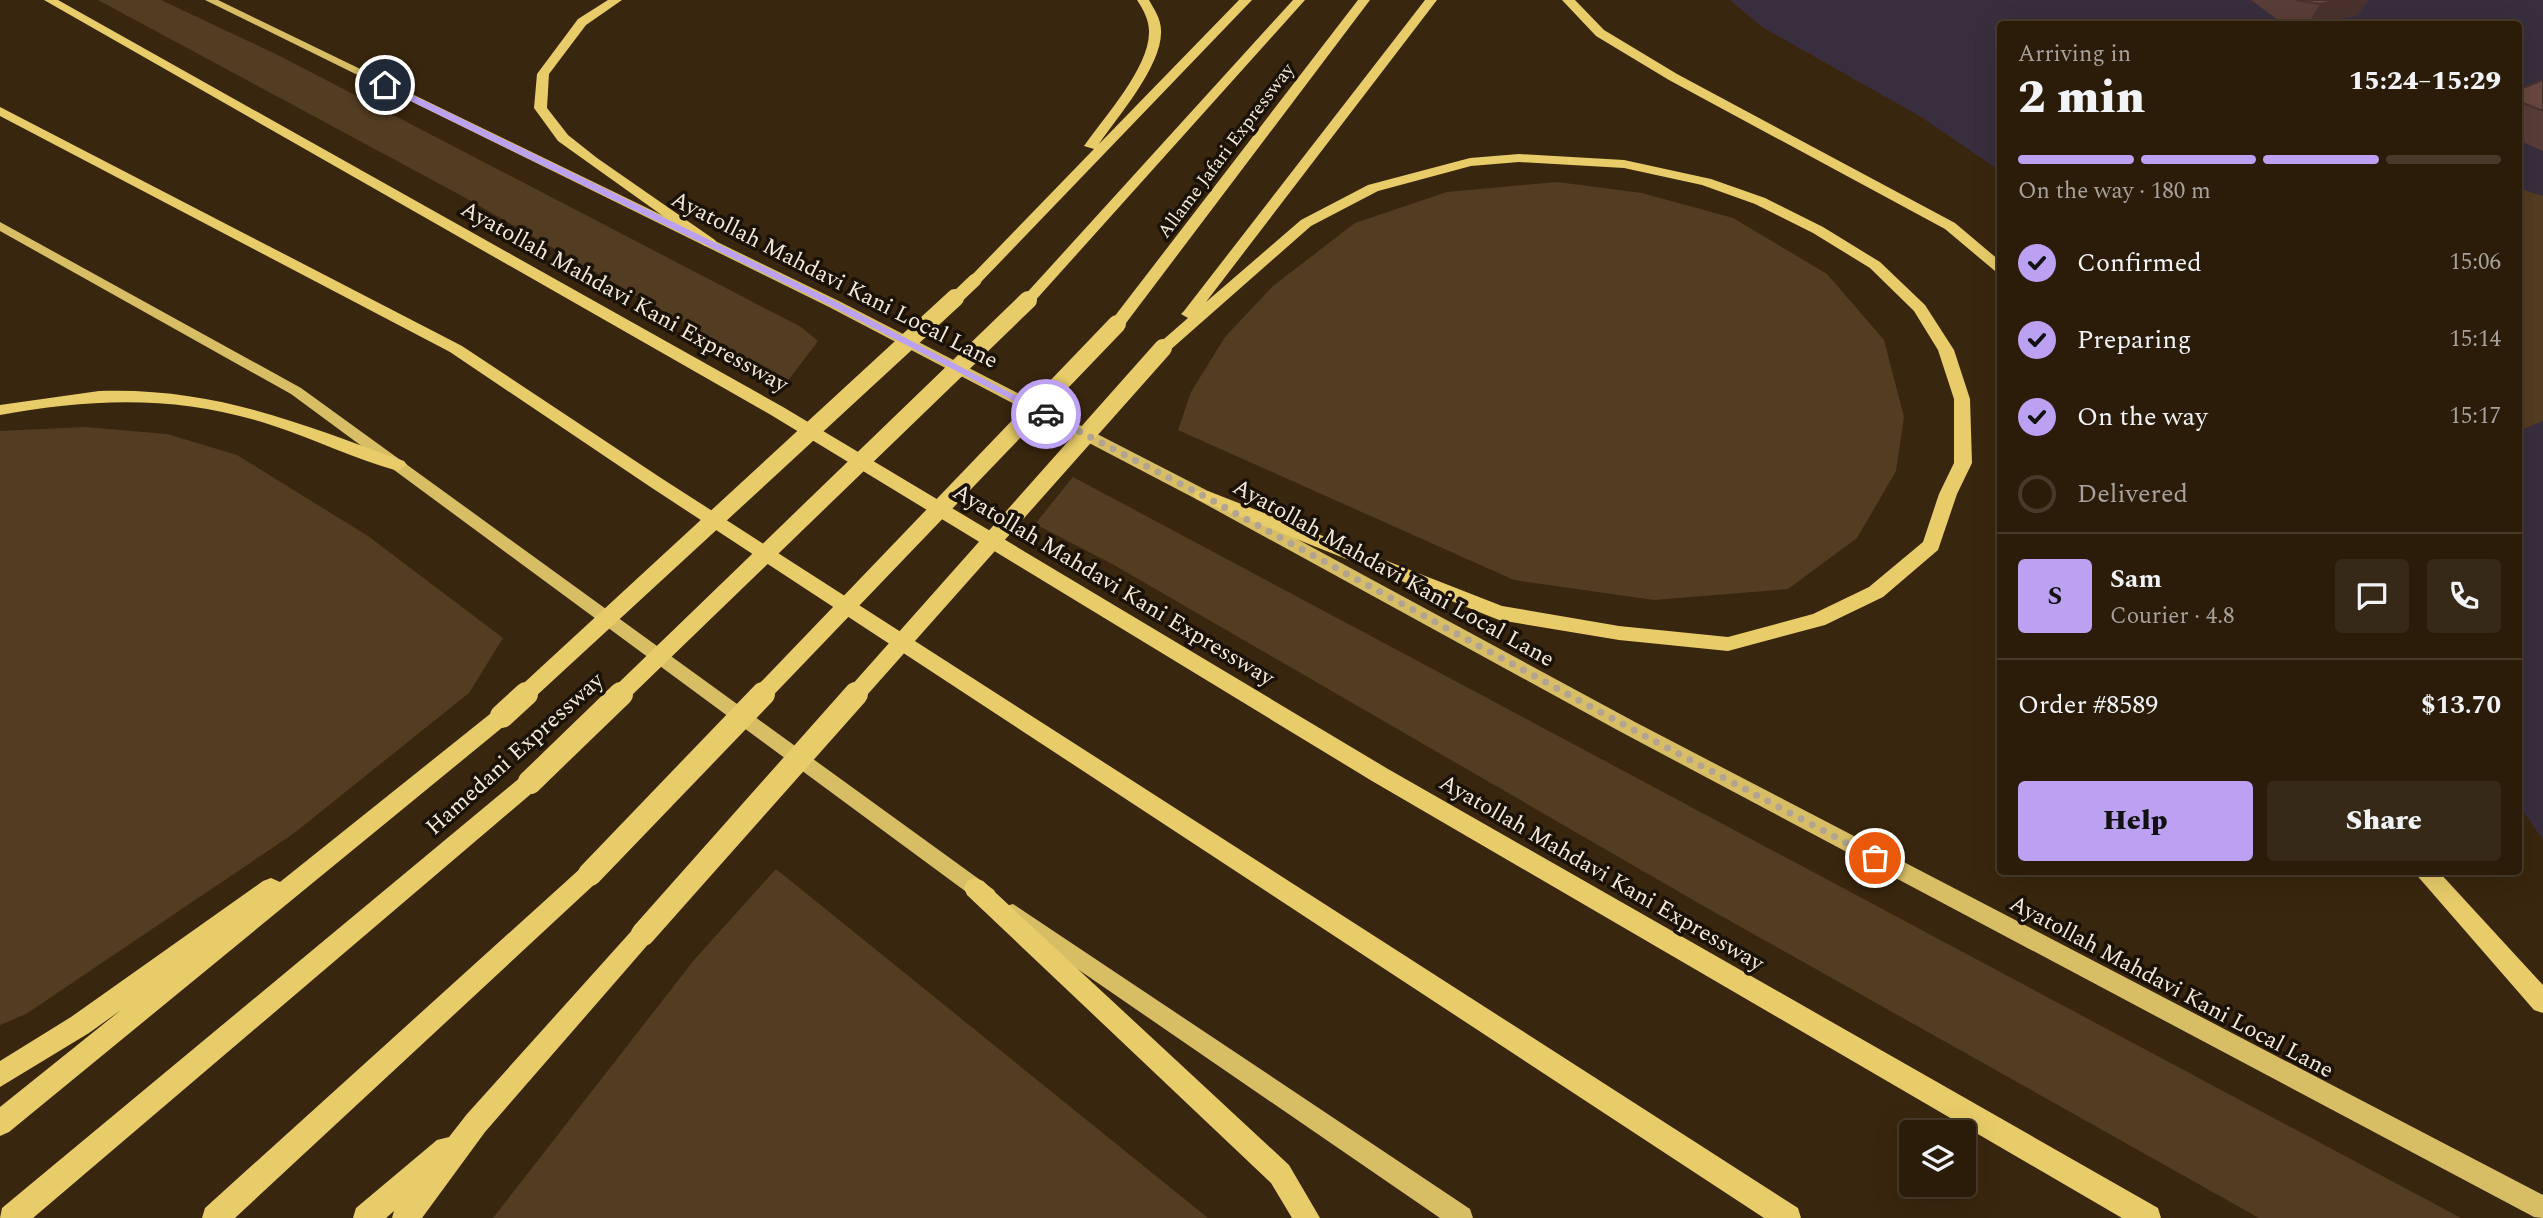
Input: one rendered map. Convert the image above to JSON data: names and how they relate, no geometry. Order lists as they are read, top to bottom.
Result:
{
  "streets": {
    "highway": ["Allame Jafari Expressway", "Ayatollah Mahdavi Kani Expressway", "Hamedani Expressway"],
    "main road": ["Ayatollah Mahdavi Kani Local Lane"]
  },
  "crossings": [
    ["Allame Jafari Expressway", "Hamedani Expressway"]
  ],
  "page": {
    "heading": ["2 min", "Arriving in", "15:24–15:29"],
    "panel": [
      "Sam",
      "Courier · 4.8",
      "Order #8589",
      "$13.70"
    ],
    "bar": "On the way · 180 m",
    "list": [
      ["Confirmed", "15:06"],
      ["Preparing", "15:14"],
      ["On the way", "15:17"],
      "Delivered"
    ],
    "round": "S",
    "buttons": ["Help", "Share"]
  }
}
